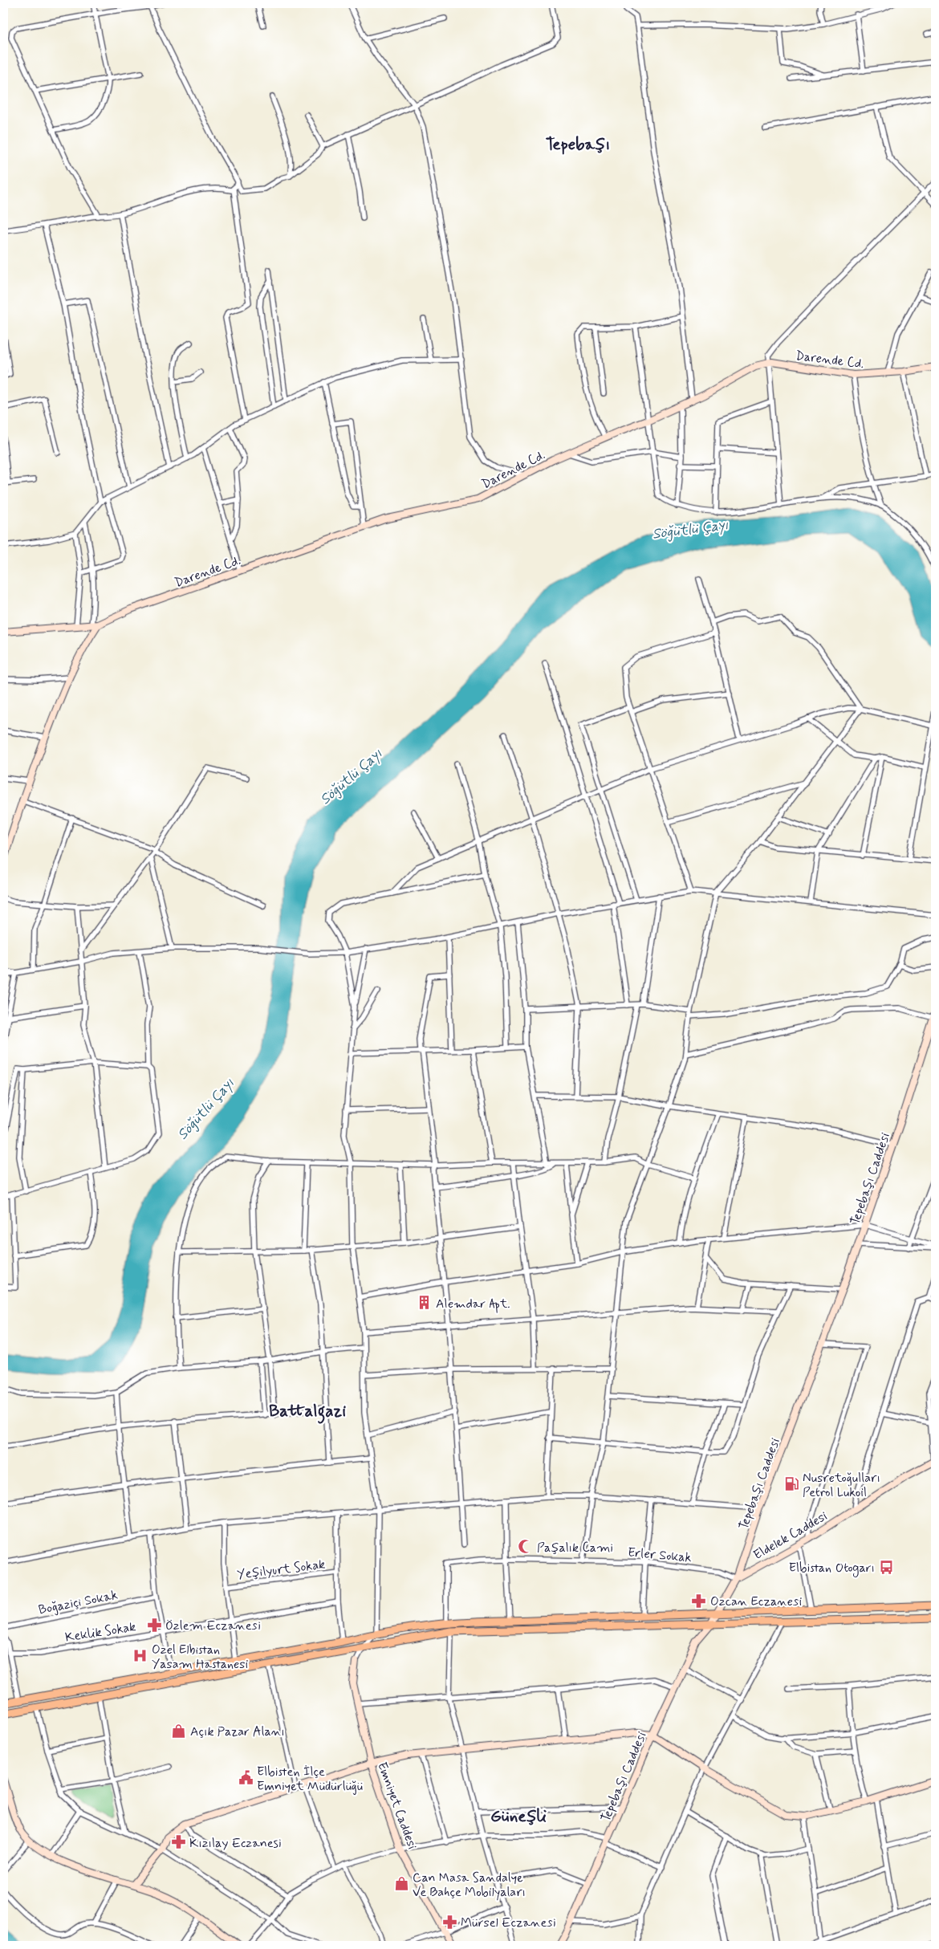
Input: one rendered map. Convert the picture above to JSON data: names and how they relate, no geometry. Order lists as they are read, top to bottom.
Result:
{
  "streets": {
    "street": [
      "Darende Cd.",
      "Tepebaşı Caddesi",
      "Eldelek Caddesi",
      "Erler Sokak",
      "Yeşilyurt Sokak",
      "Boğaziçi Sokak",
      "Keklik Sokak",
      "Emniyet Caddesi"
    ]
  },
  "crossings": [
    ["Tepebaşı Caddesi", "Eldelek Caddesi"],
    ["Tepebaşı Caddesi", "Erler Sokak"],
    ["Eldelek Caddesi", "Erler Sokak"]
  ],
  "districts": ["Tepebaşı", "Battalgazi", "Güneşli"],
  "water": ["Söğütlü Çayı"],
  "places": {
    "building": ["Alemdar Apt."],
    "fuel station": ["Nusretoğulları Petrol Lukoil"],
    "mosque": ["Paşalık Cami"],
    "bus stop": ["Elbistan Otogarı"],
    "pharmacy": [
      "Ozcan Eczanesi",
      "Özlem Eczanesi",
      "Kızılay Eczanesi",
      "Mürsel Eczanesi"
    ],
    "hospital": ["Ozel Elbistan Yasam Hastanesi"],
    "shop": ["Açık Pazar Alanı", "Can Masa Sandalye Ve Bahçe Mobilyaları"],
    "public building": ["Elbisten İlçe Emniyet Müdürlüğü"]
  }
}
